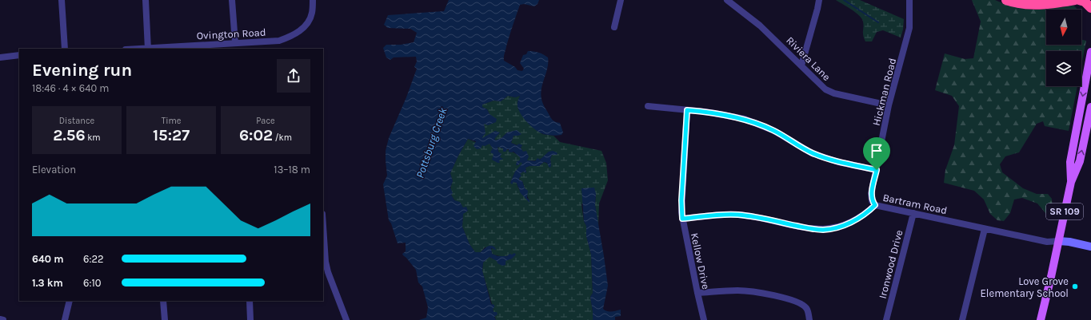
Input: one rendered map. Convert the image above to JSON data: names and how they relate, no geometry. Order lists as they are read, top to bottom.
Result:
{
  "streets": {
    "main road": ["SR 109"],
    "street": [
      "Ovington Road",
      "Riviera Lane",
      "Hickman Road",
      "Bartram Road",
      "Kellow Drive",
      "Ironwood Drive"
    ]
  },
  "crossings": [
    ["Riviera Lane", "Hickman Road"],
    ["Hickman Road", "Bartram Road"],
    ["Bartram Road", "SR 109"],
    ["Bartram Road", "Kellow Drive"],
    ["Bartram Road", "Ironwood Drive"]
  ],
  "water": ["Pottsburg Creek"],
  "places": ["Love Grove Elementary School"],
  "north": "bottom",
  "page": {
    "heading": ["Evening run", "18:46 · 4 × 640 m"],
    "stats": [
      ["Distance", "2.56 km"],
      ["Time", "15:27"],
      ["Pace", "6:02 /km"]
    ],
    "chart": ["Elevation", "13–18 m"],
    "list": [
      {
        "name": "640 m",
        "note": "6:22"
      },
      {
        "name": "1.3 km",
        "note": "6:10"
      }
    ]
  }
}
